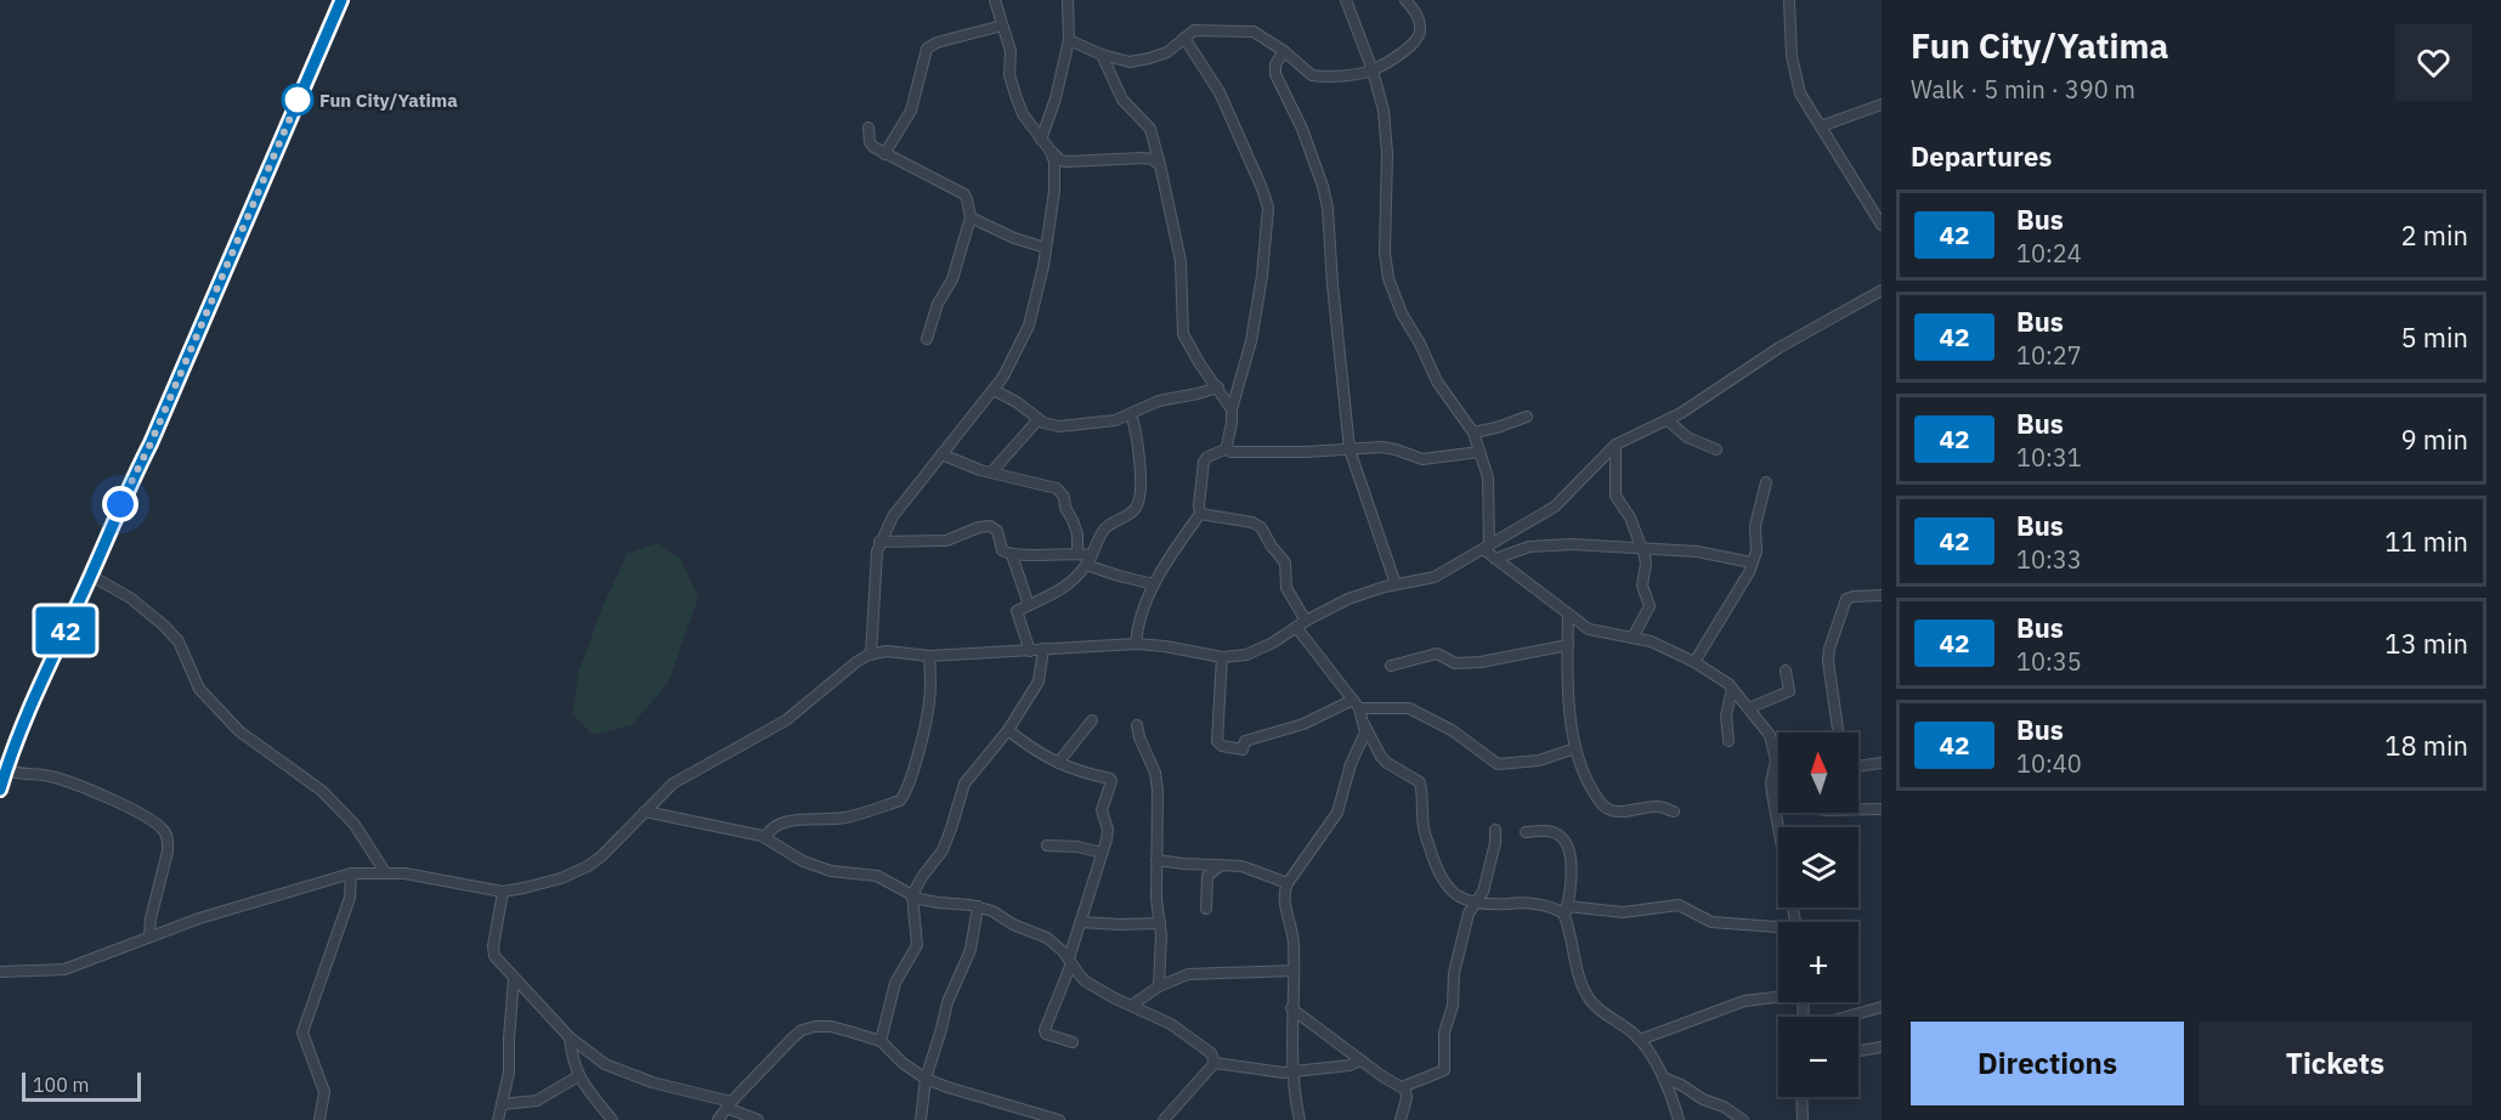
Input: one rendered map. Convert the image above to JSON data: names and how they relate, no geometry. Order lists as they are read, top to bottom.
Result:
{
  "places": ["Fun City/Yatima"],
  "lines": ["bus line 42"],
  "scale_bar": "100 m",
  "north": "top",
  "page": {
    "on_map": "42",
    "heading": [
      ["Fun City/Yatima", "Walk · 5 min · 390 m"],
      "Departures"
    ],
    "list": [
      {
        "mark": "42",
        "name": "Bus",
        "note": "10:24",
        "value": "2 min"
      },
      {
        "mark": "42",
        "name": "Bus",
        "note": "10:27",
        "value": "5 min"
      },
      {
        "mark": "42",
        "name": "Bus",
        "note": "10:31",
        "value": "9 min"
      },
      {
        "mark": "42",
        "name": "Bus",
        "note": "10:33",
        "value": "11 min"
      },
      {
        "mark": "42",
        "name": "Bus",
        "note": "10:35",
        "value": "13 min"
      },
      {
        "mark": "42",
        "name": "Bus",
        "note": "10:40",
        "value": "18 min"
      }
    ],
    "map_buttons": ["+", "−"],
    "buttons": ["Directions", "Tickets"],
    "scale": "100 m"
  }
}
